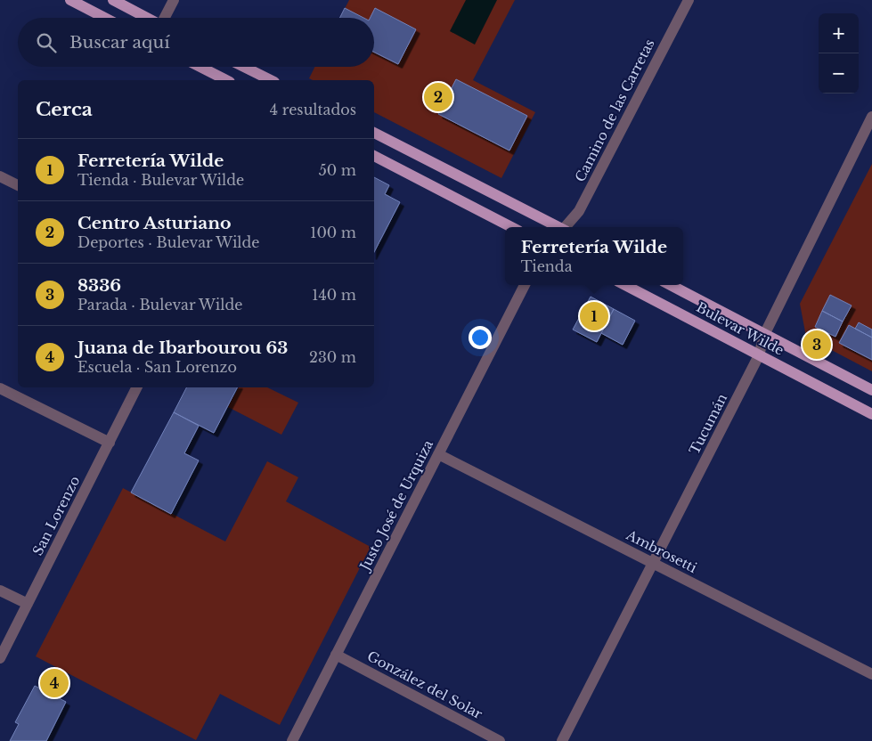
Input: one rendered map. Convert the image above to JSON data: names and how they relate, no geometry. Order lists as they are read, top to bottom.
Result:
{
  "streets": {
    "main road": ["Bulevar Wilde"],
    "street": [
      "Camino de las Carretas",
      "Tucumán",
      "Justo José de Urquiza",
      "San Lorenzo",
      "Ambrosetti",
      "González del Solar"
    ]
  },
  "crossings": [
    ["Bulevar Wilde", "Tucumán"],
    ["Tucumán", "Ambrosetti"],
    ["Justo José de Urquiza", "Ambrosetti"],
    ["Justo José de Urquiza", "González del Solar"]
  ],
  "page": {
    "map_buttons": ["+", "−"],
    "search": "Buscar aquí",
    "heading": ["Cerca", "4 resultados"],
    "pins": [
      "2",
      "1",
      "3",
      "4"
    ],
    "list": [
      {
        "mark": "1",
        "name": "Ferretería Wilde",
        "note": "Tienda · Bulevar Wilde",
        "value": "50 m"
      },
      {
        "mark": "2",
        "name": "Centro Asturiano",
        "note": "Deportes · Bulevar Wilde",
        "value": "100 m"
      },
      {
        "mark": "3",
        "name": "8336",
        "note": "Parada · Bulevar Wilde",
        "value": "140 m"
      },
      {
        "mark": "4",
        "name": "Juana de Ibarbourou 63",
        "note": "Escuela · San Lorenzo",
        "value": "230 m"
      }
    ],
    "popup": ["Ferretería Wilde", "Tienda"]
  }
}
